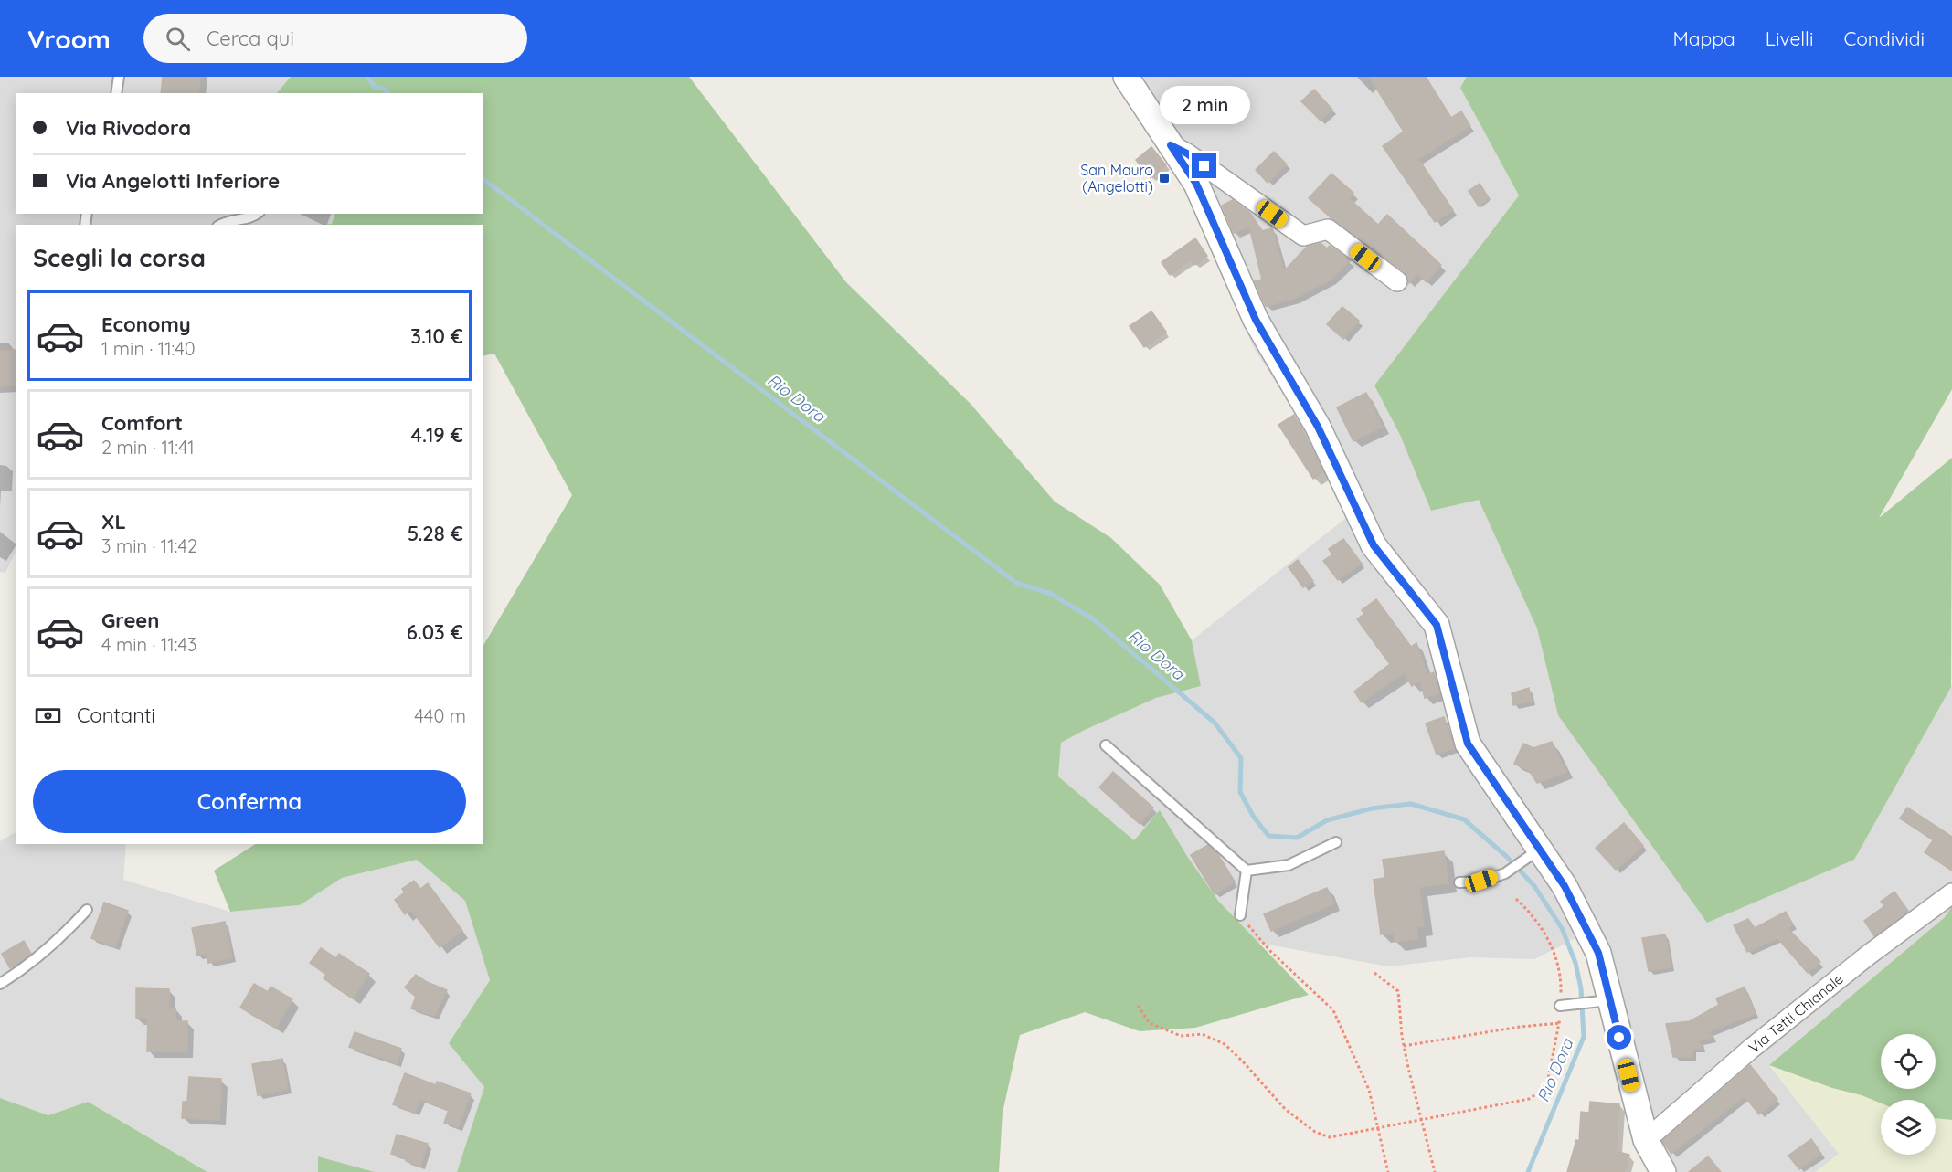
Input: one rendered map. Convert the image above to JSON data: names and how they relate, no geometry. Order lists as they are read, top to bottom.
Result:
{
  "streets": {
    "street": ["Via Tetti Chianale"]
  },
  "water": ["Rio Dora"],
  "places": {
    "transit": ["San Mauro (Angelotti)"]
  },
  "page": {
    "header": "Vroom",
    "search": "Cerca qui",
    "nav": ["Mappa", "Livelli", "Condividi"],
    "bubble": "2 min",
    "banner": ["Via Rivodora", "Via Angelotti Inferiore"],
    "heading": "Scegli la corsa",
    "list": [
      {
        "name": "Economy",
        "note": "1 min · 11:40",
        "value": "3.10 €"
      },
      {
        "name": "Comfort",
        "note": "2 min · 11:41",
        "value": "4.19 €"
      },
      {
        "name": "XL",
        "note": "3 min · 11:42",
        "value": "5.28 €"
      },
      {
        "name": "Green",
        "note": "4 min · 11:43",
        "value": "6.03 €"
      }
    ],
    "pay": ["Contanti", "440 m"],
    "buttons": "Conferma"
  }
}
